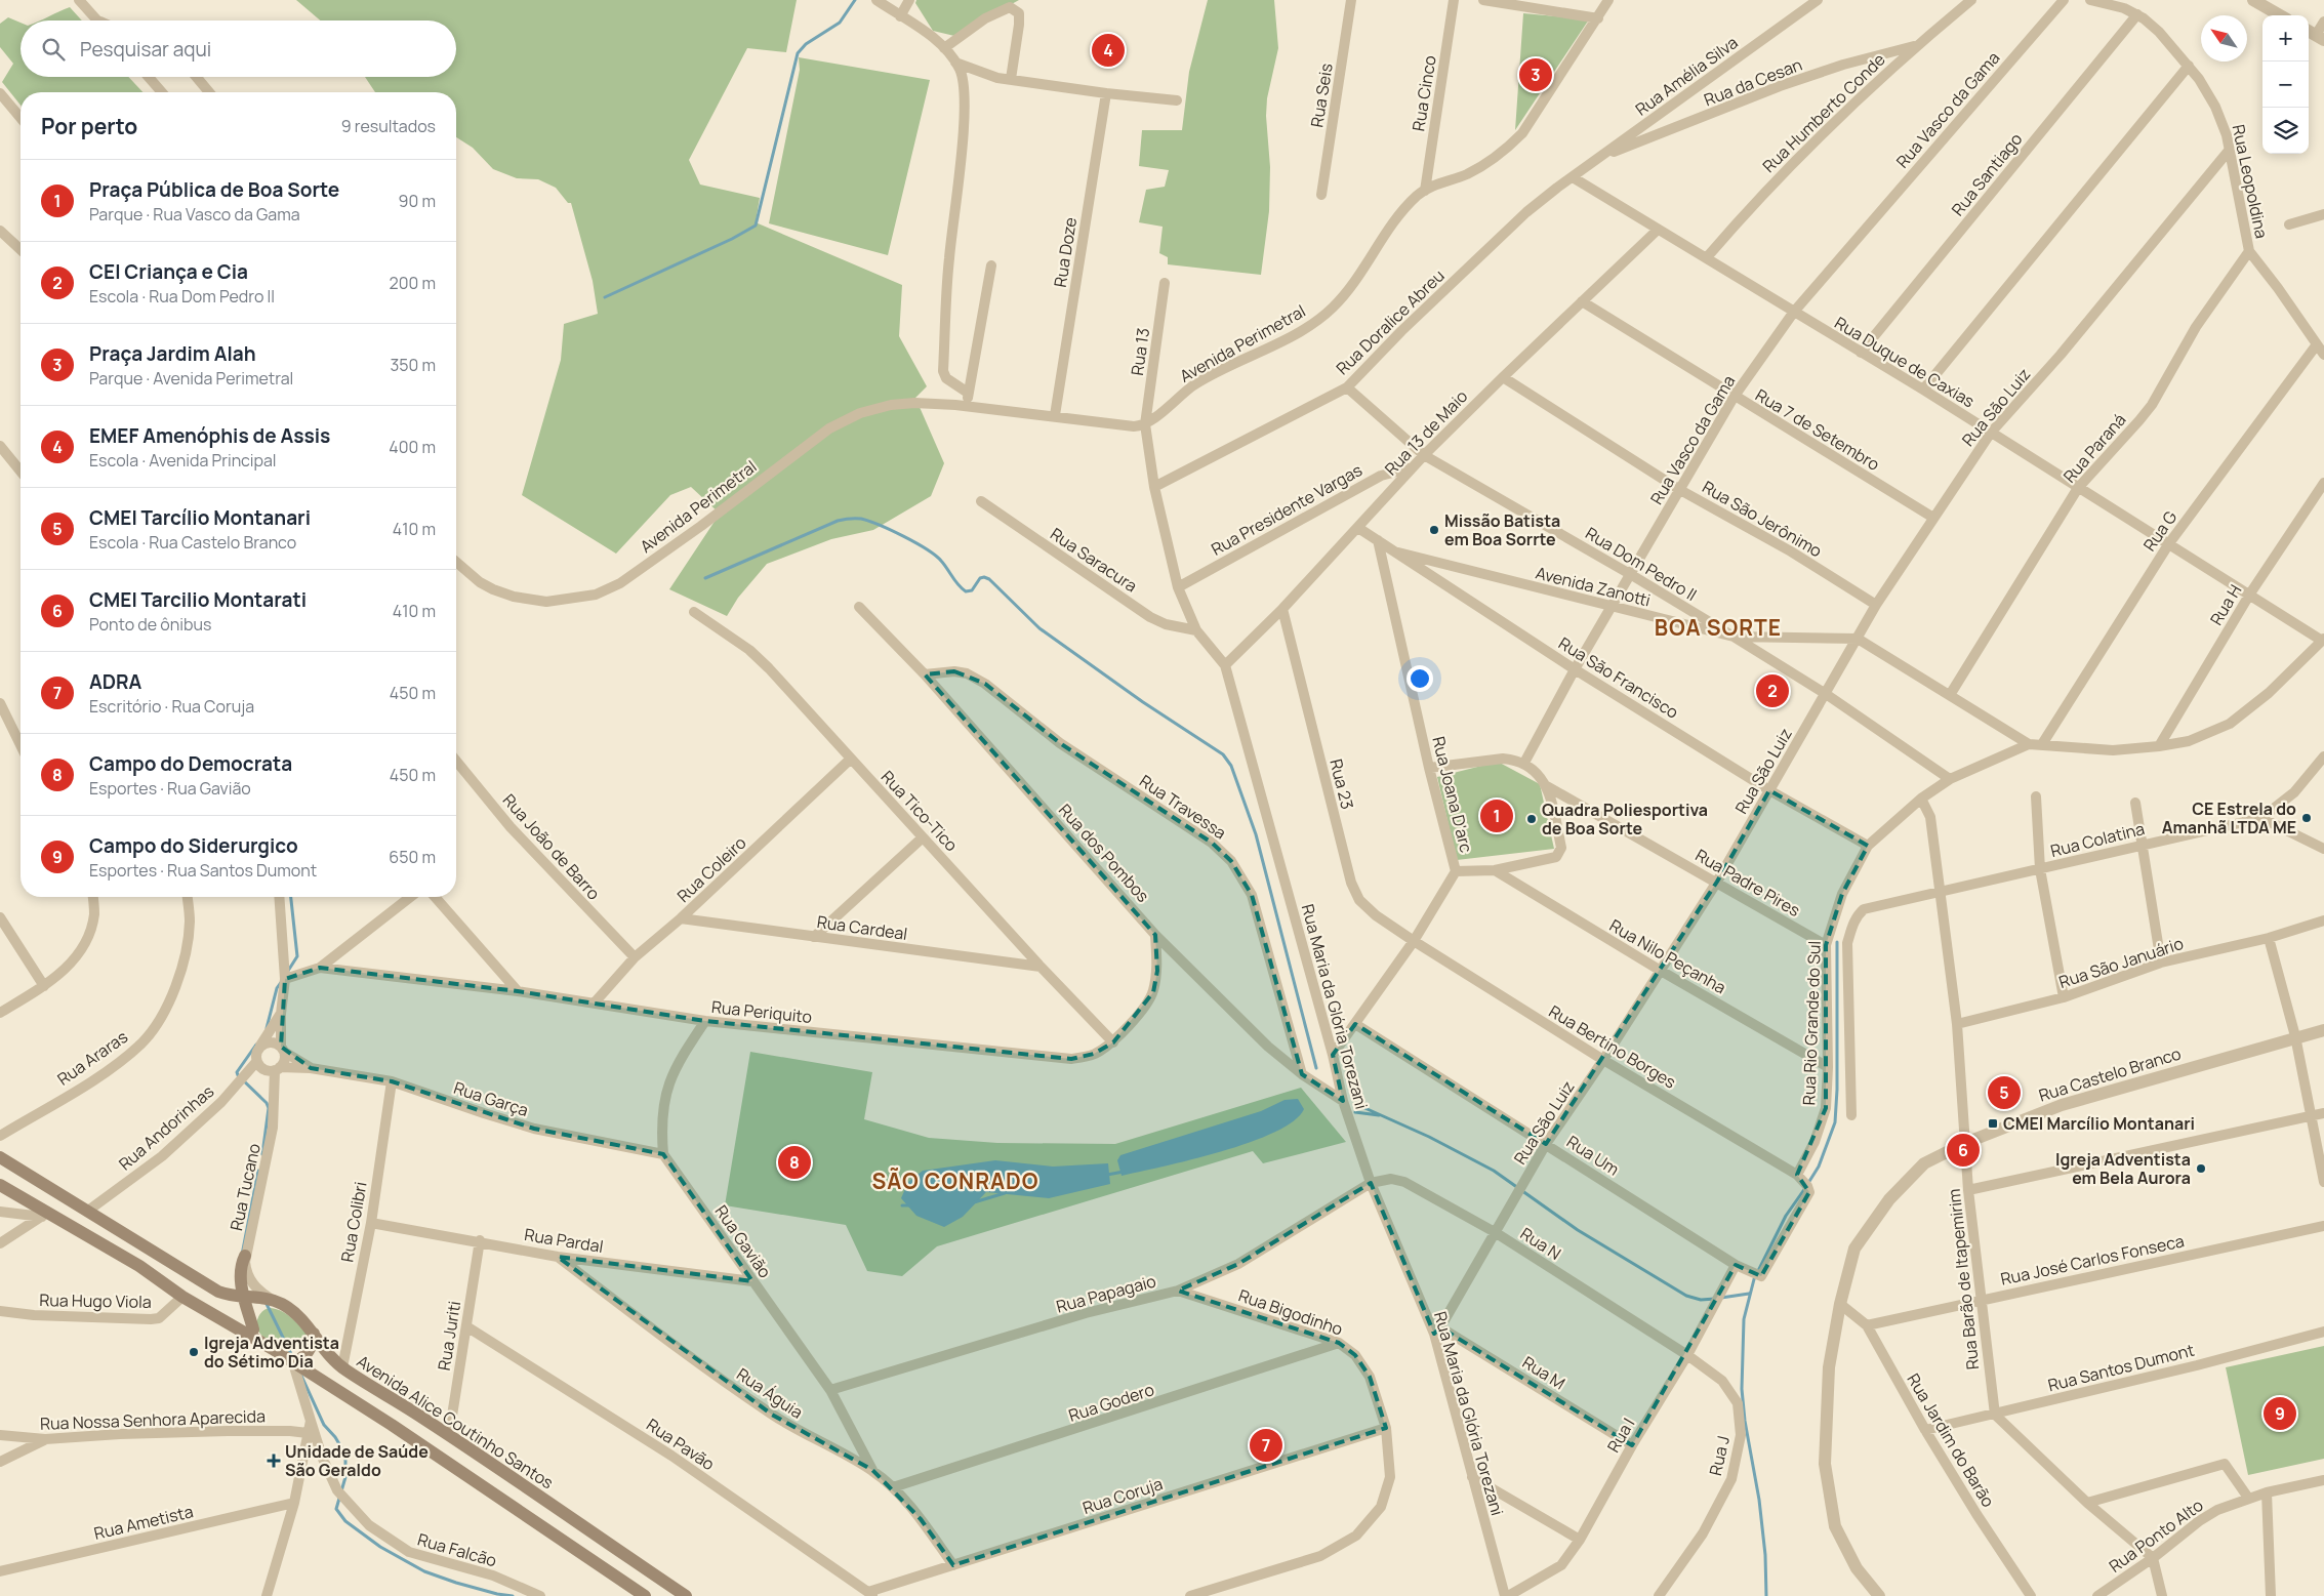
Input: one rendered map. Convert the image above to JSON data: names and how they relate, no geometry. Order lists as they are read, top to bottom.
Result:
{
  "streets": {
    "main road": ["Avenida Alice Coutinho Santos"],
    "street": [
      "Rua Amélia Silva",
      "Rua da Cesan",
      "Rua Cinco",
      "Rua Seis",
      "Rua Vasco da Gama",
      "Rua Humberto Conde",
      "Rua Santiago",
      "Rua Leopoldina",
      "Rua Doze",
      "Rua Doralice Abreu",
      "Avenida Perimetral",
      "Rua 13",
      "Rua Duque de Caxias",
      "Rua São Luiz",
      "Rua 7 de Setembro",
      "Rua 13 de Maio",
      "Rua Paraná",
      "Rua Presidente Vargas",
      "Rua São Jerônimo",
      "Rua G",
      "Rua Saracura",
      "Rua Dom Pedro II",
      "Avenida Zanotti",
      "Rua H",
      "Rua São Francisco",
      "Rua 23",
      "Rua Joana D'arc",
      "Rua Travessa",
      "Rua Tico-Tico",
      "Rua Colatina",
      "Rua João de Barro",
      "Rua dos Pombos",
      "Rua Coleiro",
      "Rua Padre Pires",
      "Rua Cardeal",
      "Rua Nilo Peçanha",
      "Rua São Januário",
      "Rua Maria da Glória Torezani",
      "Rua Periquito",
      "Rua Rio Grande do Sul",
      "Rua Bertino Borges",
      "Rua Araras",
      "Rua Castelo Branco",
      "Rua Garça",
      "Rua Andorinhas",
      "Rua Um",
      "Rua Tucano",
      "Rua Colibri",
      "Rua Pardal",
      "Rua Gavião",
      "Rua N",
      "Rua José Carlos Fonseca",
      "Rua Barão de Itapemirim",
      "Rua Papagaio",
      "Rua Hugo Viola",
      "Rua Bigodinho",
      "Rua Juriti",
      "Rua Santos Dumont",
      "Rua M",
      "Rua Águia",
      "Rua Godero",
      "Rua Nossa Senhora Aparecida",
      "Rua I",
      "Rua Jardim do Barão",
      "Rua Pavão",
      "Rua J",
      "Rua Coruja",
      "Rua Ametista",
      "Rua Ponto Alto",
      "Rua Falcão"
    ]
  },
  "crossings": [
    ["Rua Amélia Silva", "Rua da Cesan"],
    ["Rua Amélia Silva", "Rua Doralice Abreu"],
    ["Rua Amélia Silva", "Rua Duque de Caxias"],
    ["Rua da Cesan", "Rua Humberto Conde"],
    ["Rua Cinco", "Avenida Perimetral"],
    ["Rua Vasco da Gama", "Rua Duque de Caxias"],
    ["Rua Vasco da Gama", "Rua 7 de Setembro"],
    ["Rua Vasco da Gama", "Rua São Jerônimo"],
    ["Rua Vasco da Gama", "Rua Dom Pedro II"],
    ["Rua Vasco da Gama", "Avenida Zanotti"],
    ["Rua Vasco da Gama", "Rua São Francisco"],
    ["Rua Humberto Conde", "Rua Duque de Caxias"],
    ["Rua Santiago", "Rua Leopoldina"],
    ["Rua Santiago", "Rua Duque de Caxias"],
    ["Rua Leopoldina", "Rua São Luiz"],
    ["Rua Leopoldina", "Rua Paraná"],
    ["Rua Doze", "Avenida Perimetral"],
    ["Rua Doralice Abreu", "Rua Duque de Caxias"],
    ["Rua Doralice Abreu", "Rua Dom Pedro II"],
    ["Rua Doralice Abreu", "Rua Maria da Glória Torezani"],
    ["Avenida Perimetral", "Rua 13"],
    ["Avenida Perimetral", "Rua Maria da Glória Torezani"],
    ["Rua 13", "Rua Maria da Glória Torezani"],
    ["Rua Duque de Caxias", "Rua São Luiz"],
    ["Rua Duque de Caxias", "Rua 13 de Maio"],
    ["Rua Duque de Caxias", "Rua Paraná"],
    ["Rua Duque de Caxias", "Rua G"],
    ["Rua Duque de Caxias", "Rua H"],
    ["Rua Duque de Caxias", "Rua Rio Grande do Sul"],
    ["Rua São Luiz", "Rua 7 de Setembro"],
    ["Rua São Luiz", "Rua São Jerônimo"],
    ["Rua São Luiz", "Rua Dom Pedro II"],
    ["Rua São Luiz", "Avenida Zanotti"],
    ["Rua São Luiz", "Rua São Francisco"],
    ["Rua São Luiz", "Rua Padre Pires"],
    ["Rua São Luiz", "Rua Nilo Peçanha"],
    ["Rua São Luiz", "Rua Maria da Glória Torezani"],
    ["Rua São Luiz", "Rua Bertino Borges"],
    ["Rua São Luiz", "Rua Um"],
    ["Rua São Luiz", "Rua N"],
    ["Rua São Luiz", "Rua M"],
    ["Rua 7 de Setembro", "Rua 13 de Maio"],
    ["Rua 13 de Maio", "Rua Presidente Vargas"],
    ["Rua 13 de Maio", "Rua São Jerônimo"],
    ["Rua 13 de Maio", "Rua Dom Pedro II"],
    ["Rua 13 de Maio", "Rua São Francisco"],
    ["Rua 13 de Maio", "Rua 23"],
    ["Rua 13 de Maio", "Rua Maria da Glória Torezani"],
    ["Rua Presidente Vargas", "Rua Maria da Glória Torezani"],
    ["Rua G", "Rua Rio Grande do Sul"],
    ["Rua Saracura", "Rua Maria da Glória Torezani"],
    ["Rua Dom Pedro II", "Avenida Zanotti"],
    ["Rua Dom Pedro II", "Rua Rio Grande do Sul"],
    ["Avenida Zanotti", "Rua São Francisco"],
    ["Rua H", "Rua Rio Grande do Sul"],
    ["Rua São Francisco", "Rua Joana D'arc"],
    ["Rua São Francisco", "Rua Rio Grande do Sul"],
    ["Rua 23", "Rua Joana D'arc"],
    ["Rua 23", "Rua Bertino Borges"],
    ["Rua Joana D'arc", "Rua Maria da Glória Torezani"],
    ["Rua Joana D'arc", "Rua Bertino Borges"],
    ["Rua Joana D'arc", "Rua Um"],
    ["Rua Travessa", "Rua dos Pombos"],
    ["Rua Tico-Tico", "Rua Coleiro"],
    ["Rua Tico-Tico", "Rua Cardeal"],
    ["Rua Tico-Tico", "Rua Periquito"],
    ["Rua Colatina", "Rua Rio Grande do Sul"],
    ["Rua Colatina", "Rua Barão de Itapemirim"],
    ["Rua João de Barro", "Rua Coleiro"],
    ["Rua dos Pombos", "Rua Maria da Glória Torezani"],
    ["Rua dos Pombos", "Rua Periquito"],
    ["Rua Coleiro", "Rua Cardeal"],
    ["Rua Coleiro", "Rua Periquito"],
    ["Rua Padre Pires", "Rua Rio Grande do Sul"],
    ["Rua Nilo Peçanha", "Rua Rio Grande do Sul"],
    ["Rua São Januário", "Rua Barão de Itapemirim"],
    ["Rua Maria da Glória Torezani", "Rua N"],
    ["Rua Maria da Glória Torezani", "Rua Papagaio"],
    ["Rua Maria da Glória Torezani", "Rua M"],
    ["Rua Maria da Glória Torezani", "Rua I"],
    ["Rua Periquito", "Rua Gavião"],
    ["Rua Rio Grande do Sul", "Rua Bertino Borges"],
    ["Rua Rio Grande do Sul", "Rua Barão de Itapemirim"],
    ["Rua Castelo Branco", "Rua Barão de Itapemirim"],
    ["Rua Castelo Branco", "Rua Jardim do Barão"],
    ["Rua Garça", "Rua Andorinhas"],
    ["Rua Garça", "Rua Tucano"],
    ["Rua Garça", "Rua Colibri"],
    ["Rua Garça", "Rua Gavião"],
    ["Rua Andorinhas", "Rua Tucano"],
    ["Rua Andorinhas", "Avenida Alice Coutinho Santos"],
    ["Rua Um", "Rua I"],
    ["Rua Tucano", "Avenida Alice Coutinho Santos"],
    ["Rua Tucano", "Rua Falcão"],
    ["Rua Colibri", "Rua Pardal"],
    ["Rua Colibri", "Avenida Alice Coutinho Santos"],
    ["Rua Pardal", "Rua Gavião"],
    ["Rua Pardal", "Rua Juriti"],
    ["Rua Pardal", "Rua Águia"],
    ["Rua Gavião", "Rua Papagaio"],
    ["Rua Gavião", "Rua Águia"],
    ["Rua N", "Rua Papagaio"],
    ["Rua N", "Rua I"],
    ["Rua N", "Rua J"],
    ["Rua José Carlos Fonseca", "Rua Barão de Itapemirim"],
    ["Rua José Carlos Fonseca", "Rua Jardim do Barão"],
    ["Rua Barão de Itapemirim", "Rua Santos Dumont"],
    ["Rua Papagaio", "Rua Bigodinho"],
    ["Rua Bigodinho", "Rua Godero"],
    ["Rua Bigodinho", "Rua Coruja"],
    ["Rua Juriti", "Avenida Alice Coutinho Santos"],
    ["Rua Juriti", "Rua Pavão"],
    ["Rua Santos Dumont", "Rua Jardim do Barão"],
    ["Rua M", "Rua I"],
    ["Rua Águia", "Rua Godero"],
    ["Rua Águia", "Rua Coruja"],
    ["Avenida Alice Coutinho Santos", "Rua Falcão"],
    ["Rua I", "Rua J"],
    ["Rua Pavão", "Rua Coruja"]
  ],
  "districts": ["BOA SORTE", "SÃO CONRADO"],
  "places": {
    "other": [
      "Missão Batista em Boa Sorrte",
      "CE Estrela do Amanhã LTDA ME",
      "Quadra Poliesportiva de Boa Sorte",
      "Igreja Adventista em Bela Aurora",
      "Igreja Adventista do Sétimo Dia"
    ],
    "transit": ["CMEI Marcílio Montanari"],
    "health": ["Unidade de Saúde São Geraldo"]
  },
  "north": "top left",
  "page": {
    "map_buttons": ["+", "−"],
    "search": "Pesquisar aqui",
    "pins": [
      "4",
      "3",
      "2",
      "1",
      "5",
      "6",
      "8",
      "9",
      "7"
    ],
    "heading": ["Por perto", "9 resultados"],
    "list": [
      {
        "mark": "1",
        "name": "Praça Pública de Boa Sorte",
        "note": "Parque · Rua Vasco da Gama",
        "value": "90 m"
      },
      {
        "mark": "2",
        "name": "CEI Criança e Cia",
        "note": "Escola · Rua Dom Pedro II",
        "value": "200 m"
      },
      {
        "mark": "3",
        "name": "Praça Jardim Alah",
        "note": "Parque · Avenida Perimetral",
        "value": "350 m"
      },
      {
        "mark": "4",
        "name": "EMEF Amenóphis de Assis",
        "note": "Escola · Avenida Principal",
        "value": "400 m"
      },
      {
        "mark": "5",
        "name": "CMEI Tarcílio Montanari",
        "note": "Escola · Rua Castelo Branco",
        "value": "410 m"
      },
      {
        "mark": "6",
        "name": "CMEI Tarcilio Montarati",
        "note": "Ponto de ônibus",
        "value": "410 m"
      },
      {
        "mark": "7",
        "name": "ADRA",
        "note": "Escritório · Rua Coruja",
        "value": "450 m"
      },
      {
        "mark": "8",
        "name": "Campo do Democrata",
        "note": "Esportes · Rua Gavião",
        "value": "450 m"
      },
      {
        "mark": "9",
        "name": "Campo do Siderurgico",
        "note": "Esportes · Rua Santos Dumont",
        "value": "650 m"
      }
    ]
  }
}
